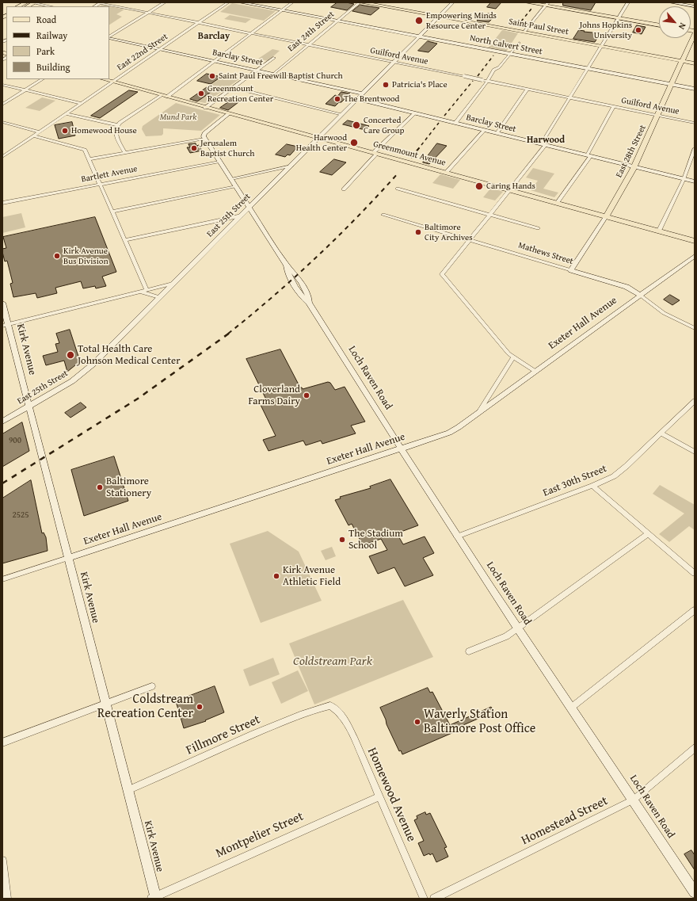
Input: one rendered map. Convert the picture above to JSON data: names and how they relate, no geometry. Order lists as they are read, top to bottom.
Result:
{
  "streets": {
    "main road": ["Saint Paul Street", "East 28th Street", "Greenmount Avenue"],
    "street": [
      "East 24th Street",
      "North Calvert Street",
      "East 22nd Street",
      "Guilford Avenue",
      "Barclay Street",
      "Bartlett Avenue",
      "East 25th Street",
      "Mathews Street",
      "Exeter Hall Avenue",
      "Kirk Avenue",
      "Loch Raven Road",
      "East 30th Street",
      "Fillmore Street",
      "Homewood Avenue",
      "Homestead Street",
      "Montpelier Street"
    ]
  },
  "crossings": [
    ["Saint Paul Street", "East 24th Street"],
    ["Saint Paul Street", "East 28th Street"],
    ["Saint Paul Street", "East 25th Street"],
    ["East 24th Street", "North Calvert Street"],
    ["East 24th Street", "Guilford Avenue"],
    ["East 24th Street", "Barclay Street"],
    ["North Calvert Street", "East 28th Street"],
    ["North Calvert Street", "East 25th Street"],
    ["East 22nd Street", "Guilford Avenue"],
    ["East 22nd Street", "Barclay Street"],
    ["East 22nd Street", "Greenmount Avenue"],
    ["Guilford Avenue", "East 28th Street"],
    ["Guilford Avenue", "East 25th Street"],
    ["Barclay Street", "East 28th Street"],
    ["Barclay Street", "East 25th Street"],
    ["East 28th Street", "Greenmount Avenue"],
    ["East 28th Street", "Mathews Street"],
    ["Greenmount Avenue", "East 25th Street"],
    ["Bartlett Avenue", "Loch Raven Road"],
    ["East 25th Street", "Kirk Avenue"],
    ["East 25th Street", "Loch Raven Road"],
    ["Mathews Street", "Exeter Hall Avenue"],
    ["Exeter Hall Avenue", "Kirk Avenue"],
    ["Exeter Hall Avenue", "Loch Raven Road"],
    ["Kirk Avenue", "Fillmore Street"],
    ["Kirk Avenue", "Montpelier Street"],
    ["Loch Raven Road", "East 30th Street"],
    ["Loch Raven Road", "Homestead Street"],
    ["Fillmore Street", "Homewood Avenue"],
    ["Homewood Avenue", "Montpelier Street"]
  ],
  "districts": ["Barclay", "Harwood"],
  "parks": ["Mund Park", "Coldstream Park"],
  "places": [
    "Empowering Minds Resource Center",
    "Johns Hopkins University",
    "Saint Paul Freewill Baptist Church",
    "Patricia's Place",
    "Greenmount Recreation Center",
    "The Brentwood",
    "Concerted Care Group",
    "Homewood House",
    "Harwood Health Center",
    "Jerusalem Baptist Church",
    "Caring Hands",
    "Baltimore City Archives",
    "Kirk Avenue Bus Division",
    "Total Health Care Johnson Medical Center",
    "Cloverland Farms Dairy",
    "Baltimore Stationery",
    "The Stadium School",
    "Kirk Avenue Athletic Field",
    "Coldstream Recreation Center",
    "Waverly Station Baltimore Post Office"
  ],
  "house_numbers": ["900", "2525"],
  "legend": [
    "Road",
    "Railway",
    "Park",
    "Building"
  ],
  "north": "bottom right"
}
